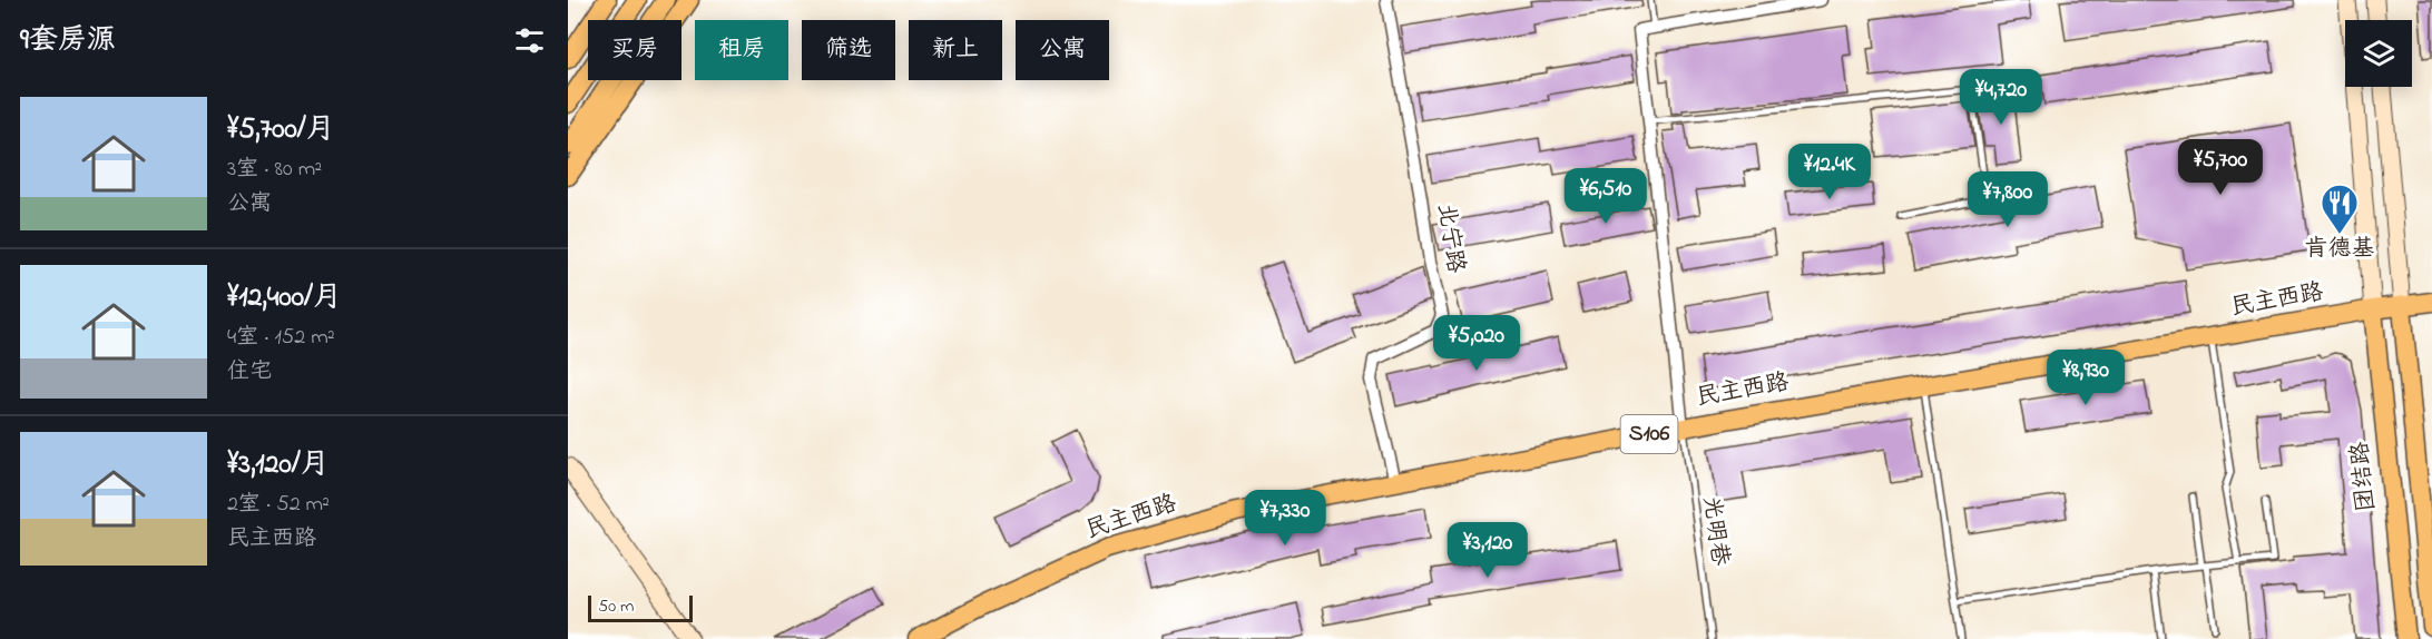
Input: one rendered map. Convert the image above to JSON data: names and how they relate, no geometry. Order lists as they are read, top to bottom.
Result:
{
  "streets": {
    "main road": ["民主西路", "S106", "团结路"],
    "street": ["北宁路"],
    "lane": ["光明巷"]
  },
  "crossings": [
    ["北宁路", "民主西路"],
    ["民主西路", "S106"],
    ["民主西路", "团结路"],
    ["民主西路", "光明巷"]
  ],
  "places": {
    "restaurant": ["肯德基"]
  },
  "scale_bar": "50 m",
  "page": {
    "heading": "9套房源",
    "chip": [
      "买房",
      "租房",
      "筛选",
      "新上",
      "公寓"
    ],
    "price": [
      "¥4,720",
      "¥5,700",
      "¥12.4K",
      "¥6,510",
      "¥7,800",
      "¥5,020",
      "¥8,930",
      "¥7,330",
      "¥3,120"
    ],
    "list": [
      {
        "name": "¥5,700/月",
        "note": "3室 · 80 m² · 公寓"
      },
      {
        "name": "¥12,400/月",
        "note": "4室 · 152 m² · 住宅"
      },
      {
        "name": "¥3,120/月",
        "note": "2室 · 52 m² · 民主西路"
      }
    ],
    "scale": "50 m"
  }
}
